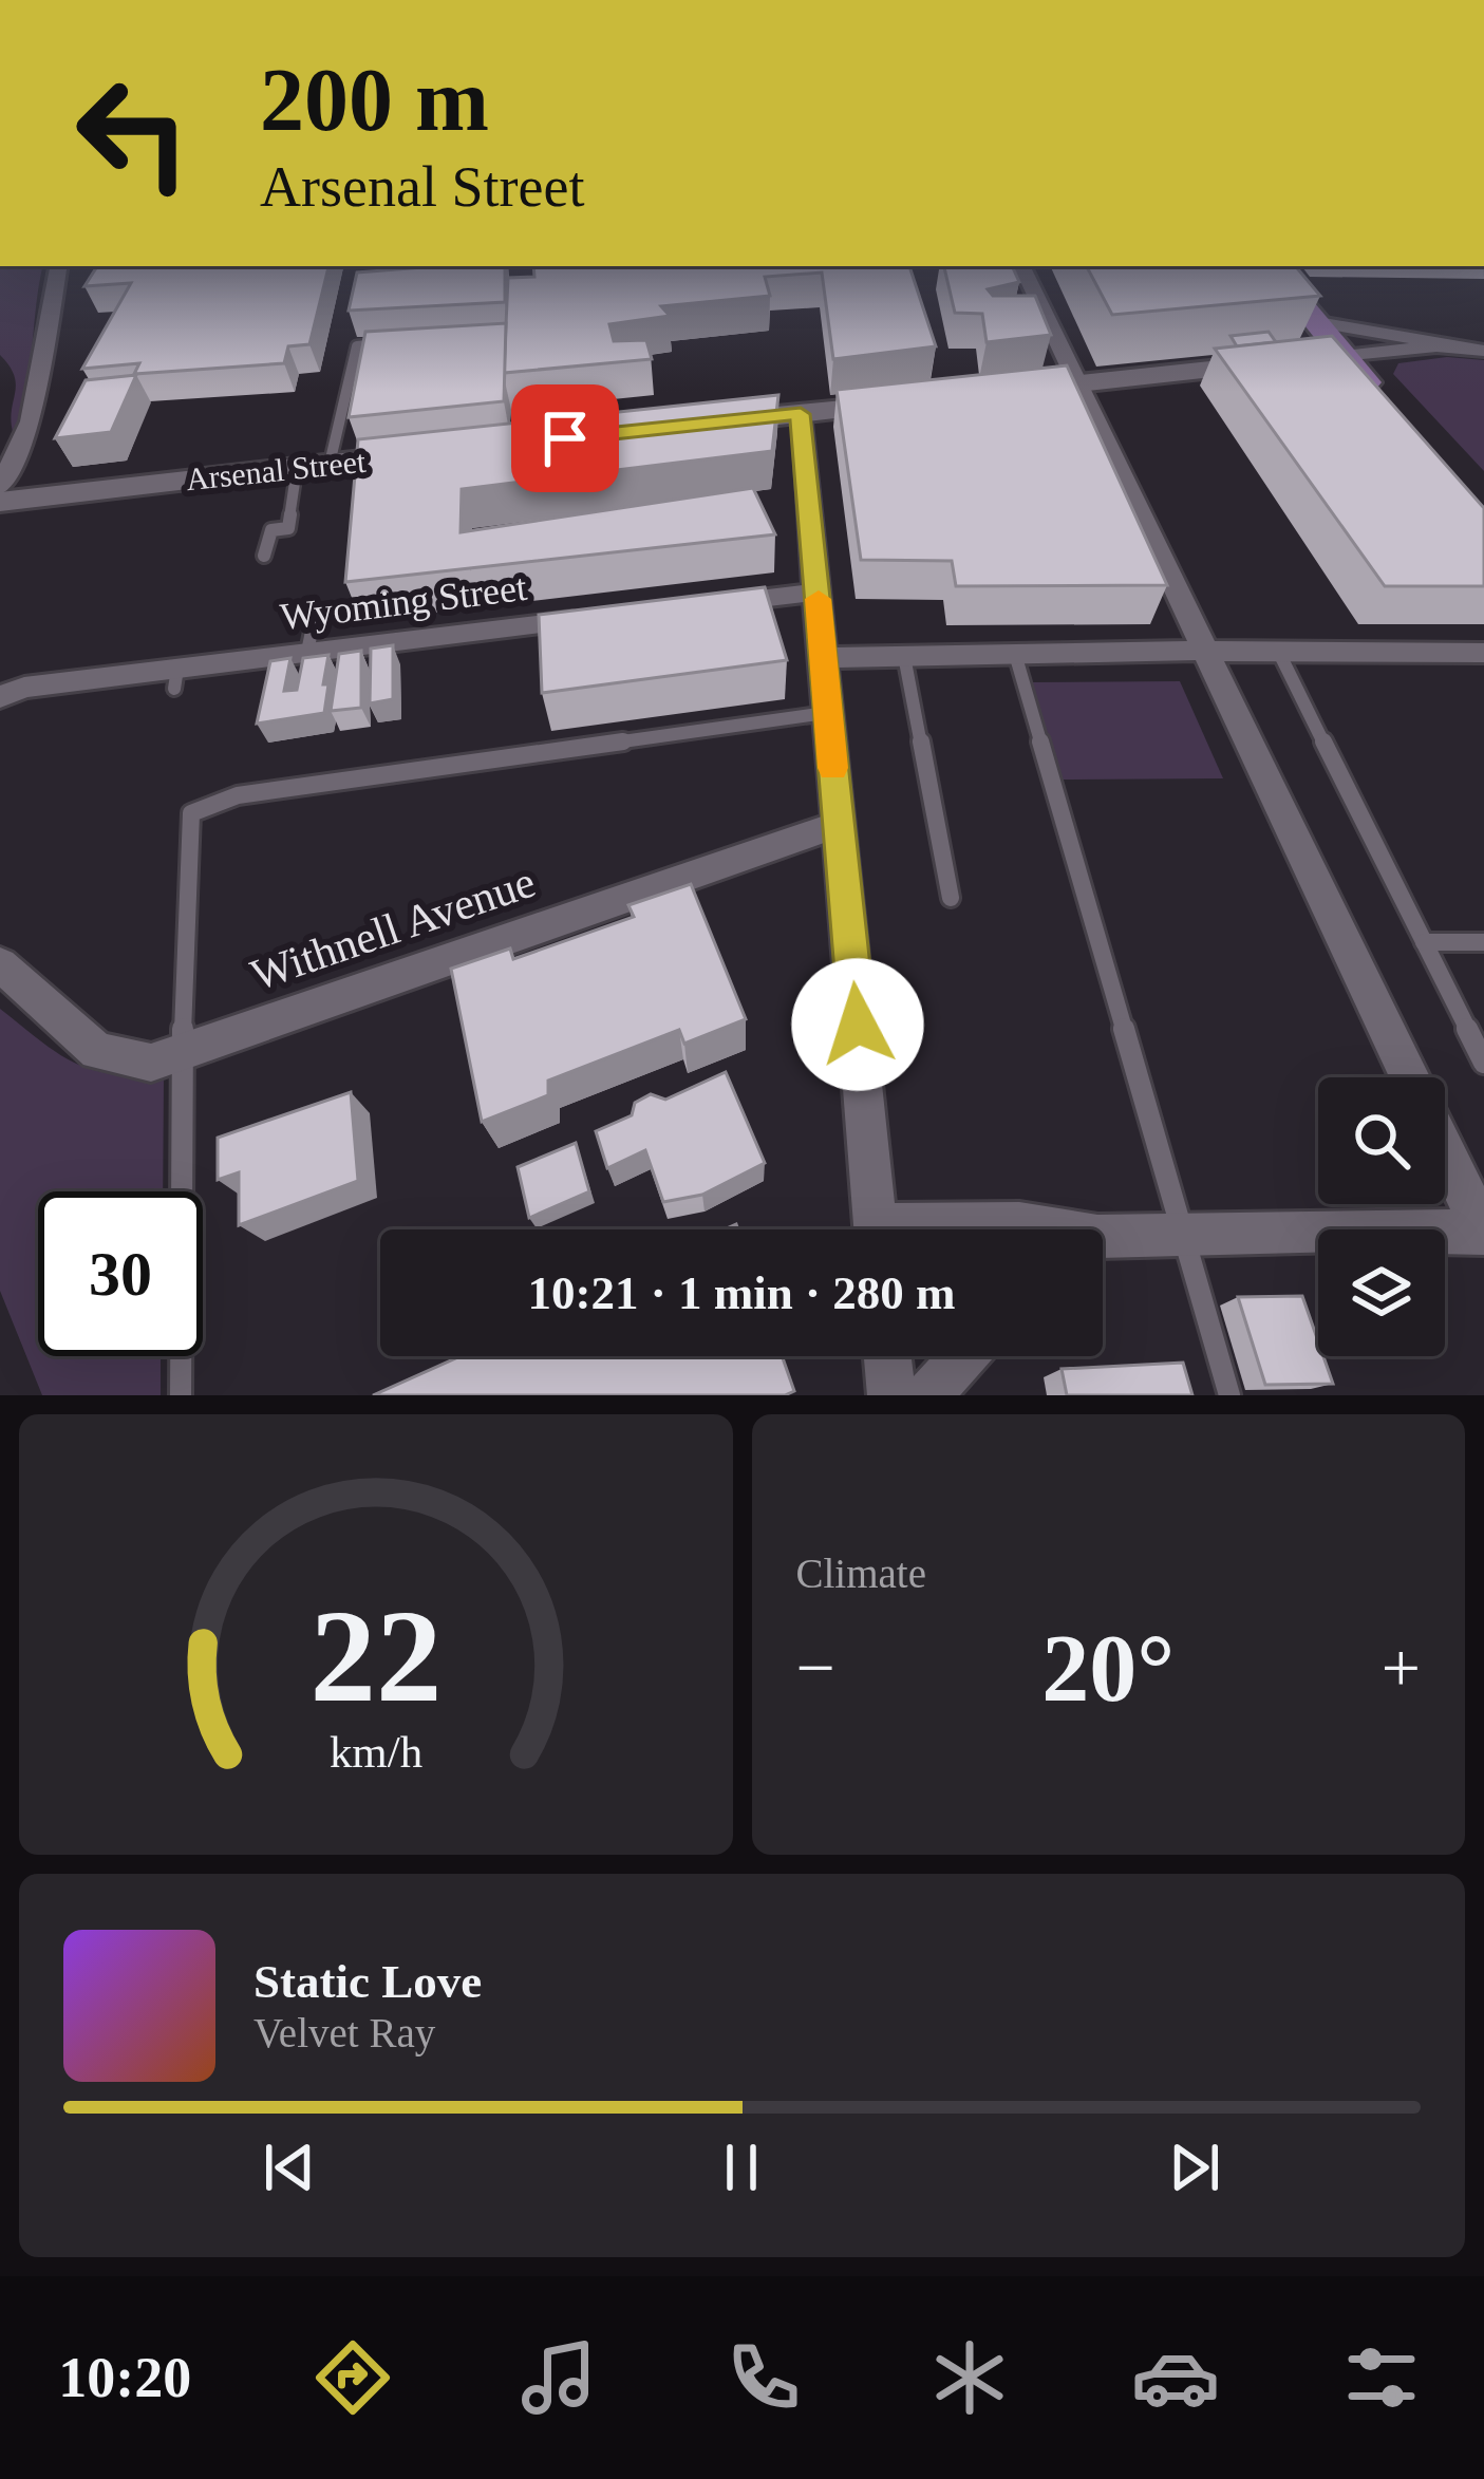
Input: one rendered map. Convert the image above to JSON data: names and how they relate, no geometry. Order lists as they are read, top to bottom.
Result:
{
  "streets": {
    "main road": ["Arsenal Street"],
    "street": ["Wyoming Street", "Withnell Avenue"]
  },
  "page": {
    "turn": ["200 m", "Arsenal Street"],
    "limit": "30",
    "trip": "10:21 · 1 min · 280 m",
    "tile": "Climate",
    "heat": ["−", "20°", "+"],
    "song": ["Static Love", "Velvet Ray"],
    "tabs": "10:20",
    "gauge": ["22", "km/h"]
  }
}
